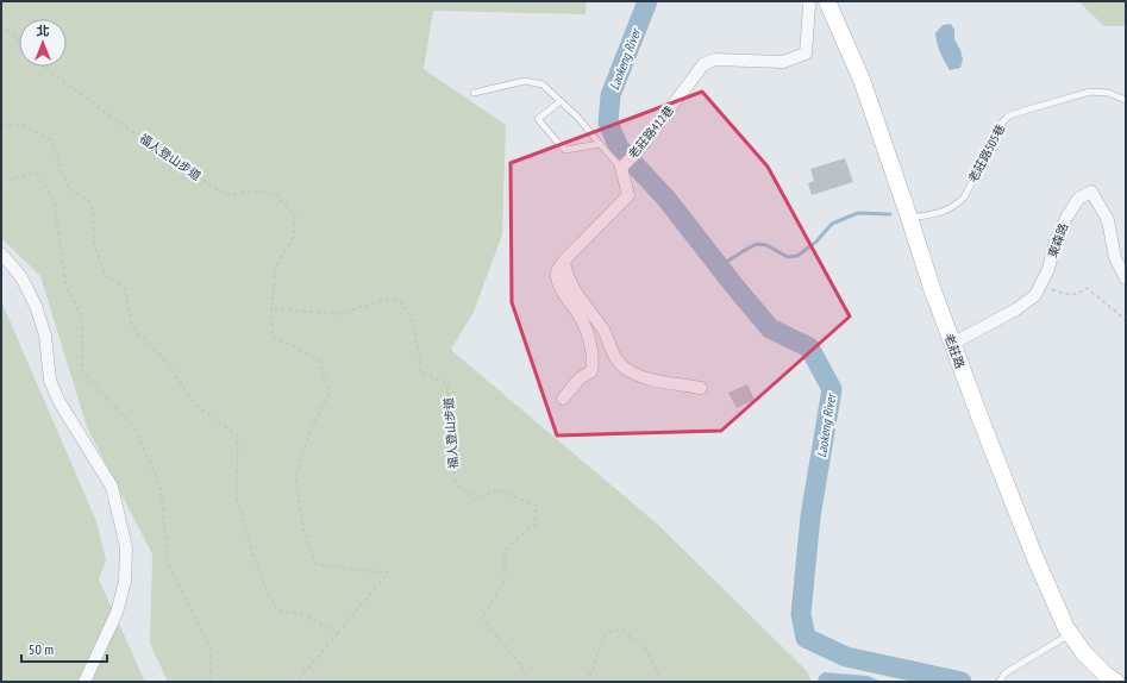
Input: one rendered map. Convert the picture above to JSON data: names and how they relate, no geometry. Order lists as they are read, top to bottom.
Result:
{
  "streets": {
    "street": ["老莊路412巷", "東森路", "老莊路"],
    "lane": ["老莊路505巷"],
    "path": ["福人登山步道"]
  },
  "crossings": [
    ["老莊路505巷", "老莊路"],
    ["東森路", "老莊路"]
  ],
  "water": ["Laokeng River"],
  "scale_bar": "50 m",
  "north": "top"
}
